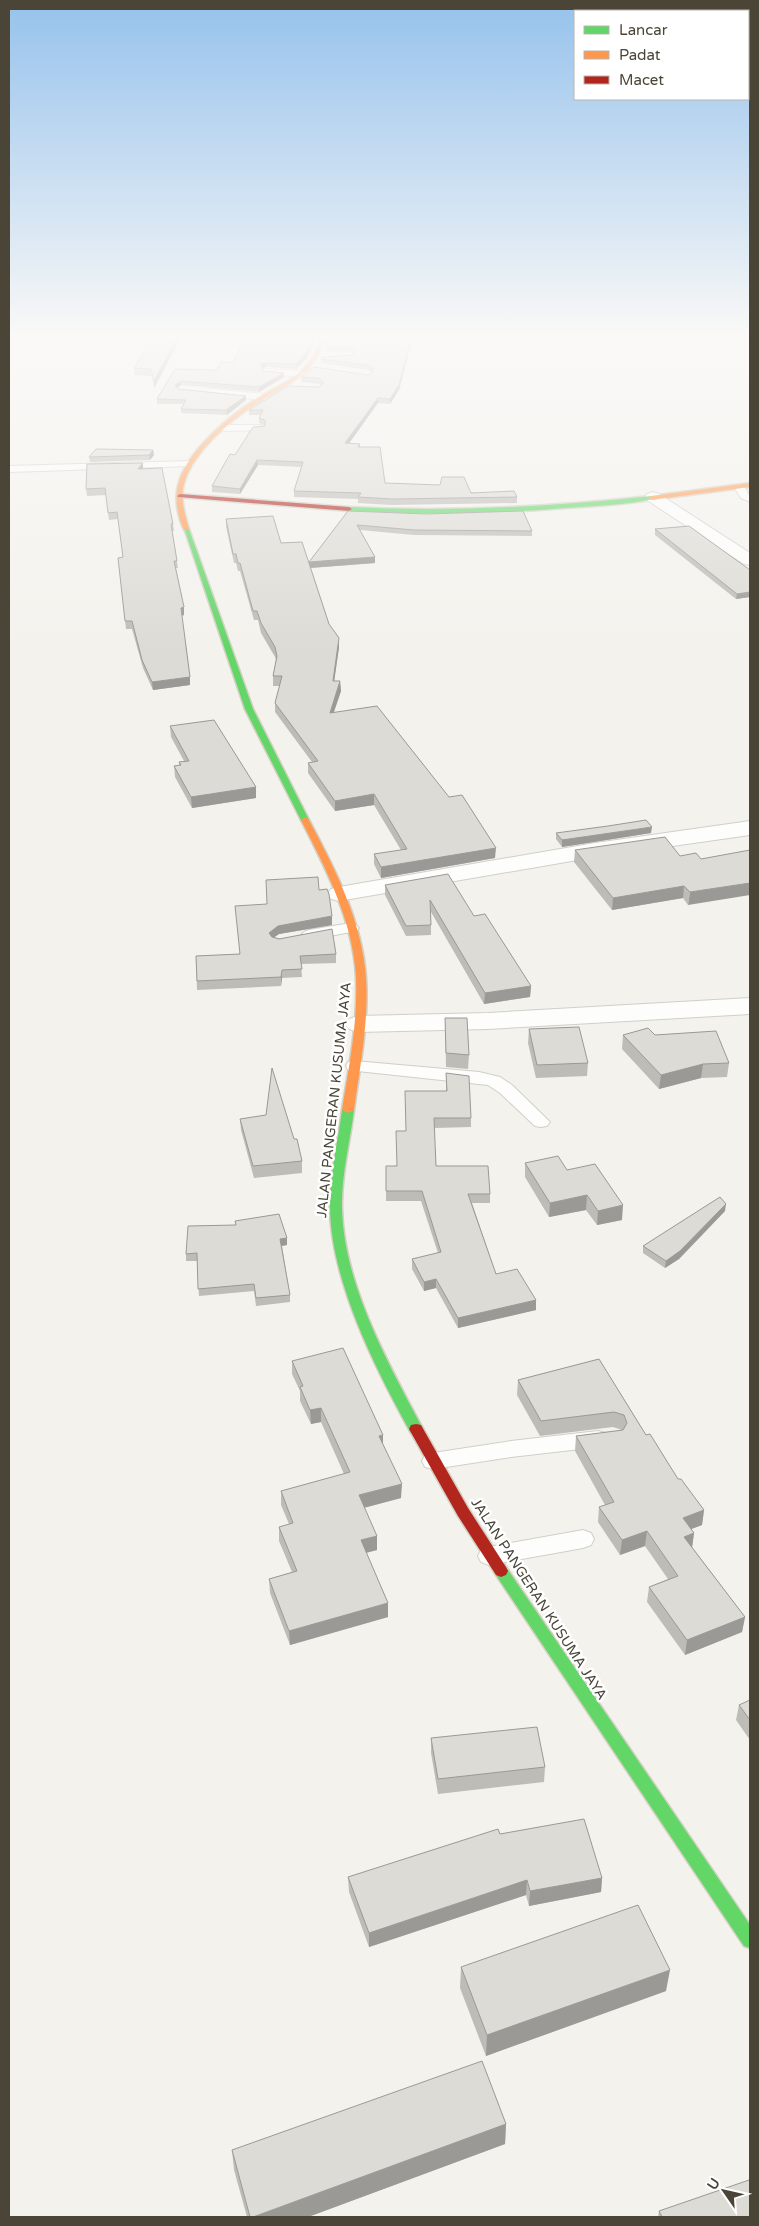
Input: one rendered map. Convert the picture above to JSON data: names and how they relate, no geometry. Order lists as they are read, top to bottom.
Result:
{
  "streets": {
    "street": ["JALAN PANGERAN KUSUMA JAYA"]
  },
  "legend": ["Lancar", "Padat", "Macet"],
  "north": "top left"
}
